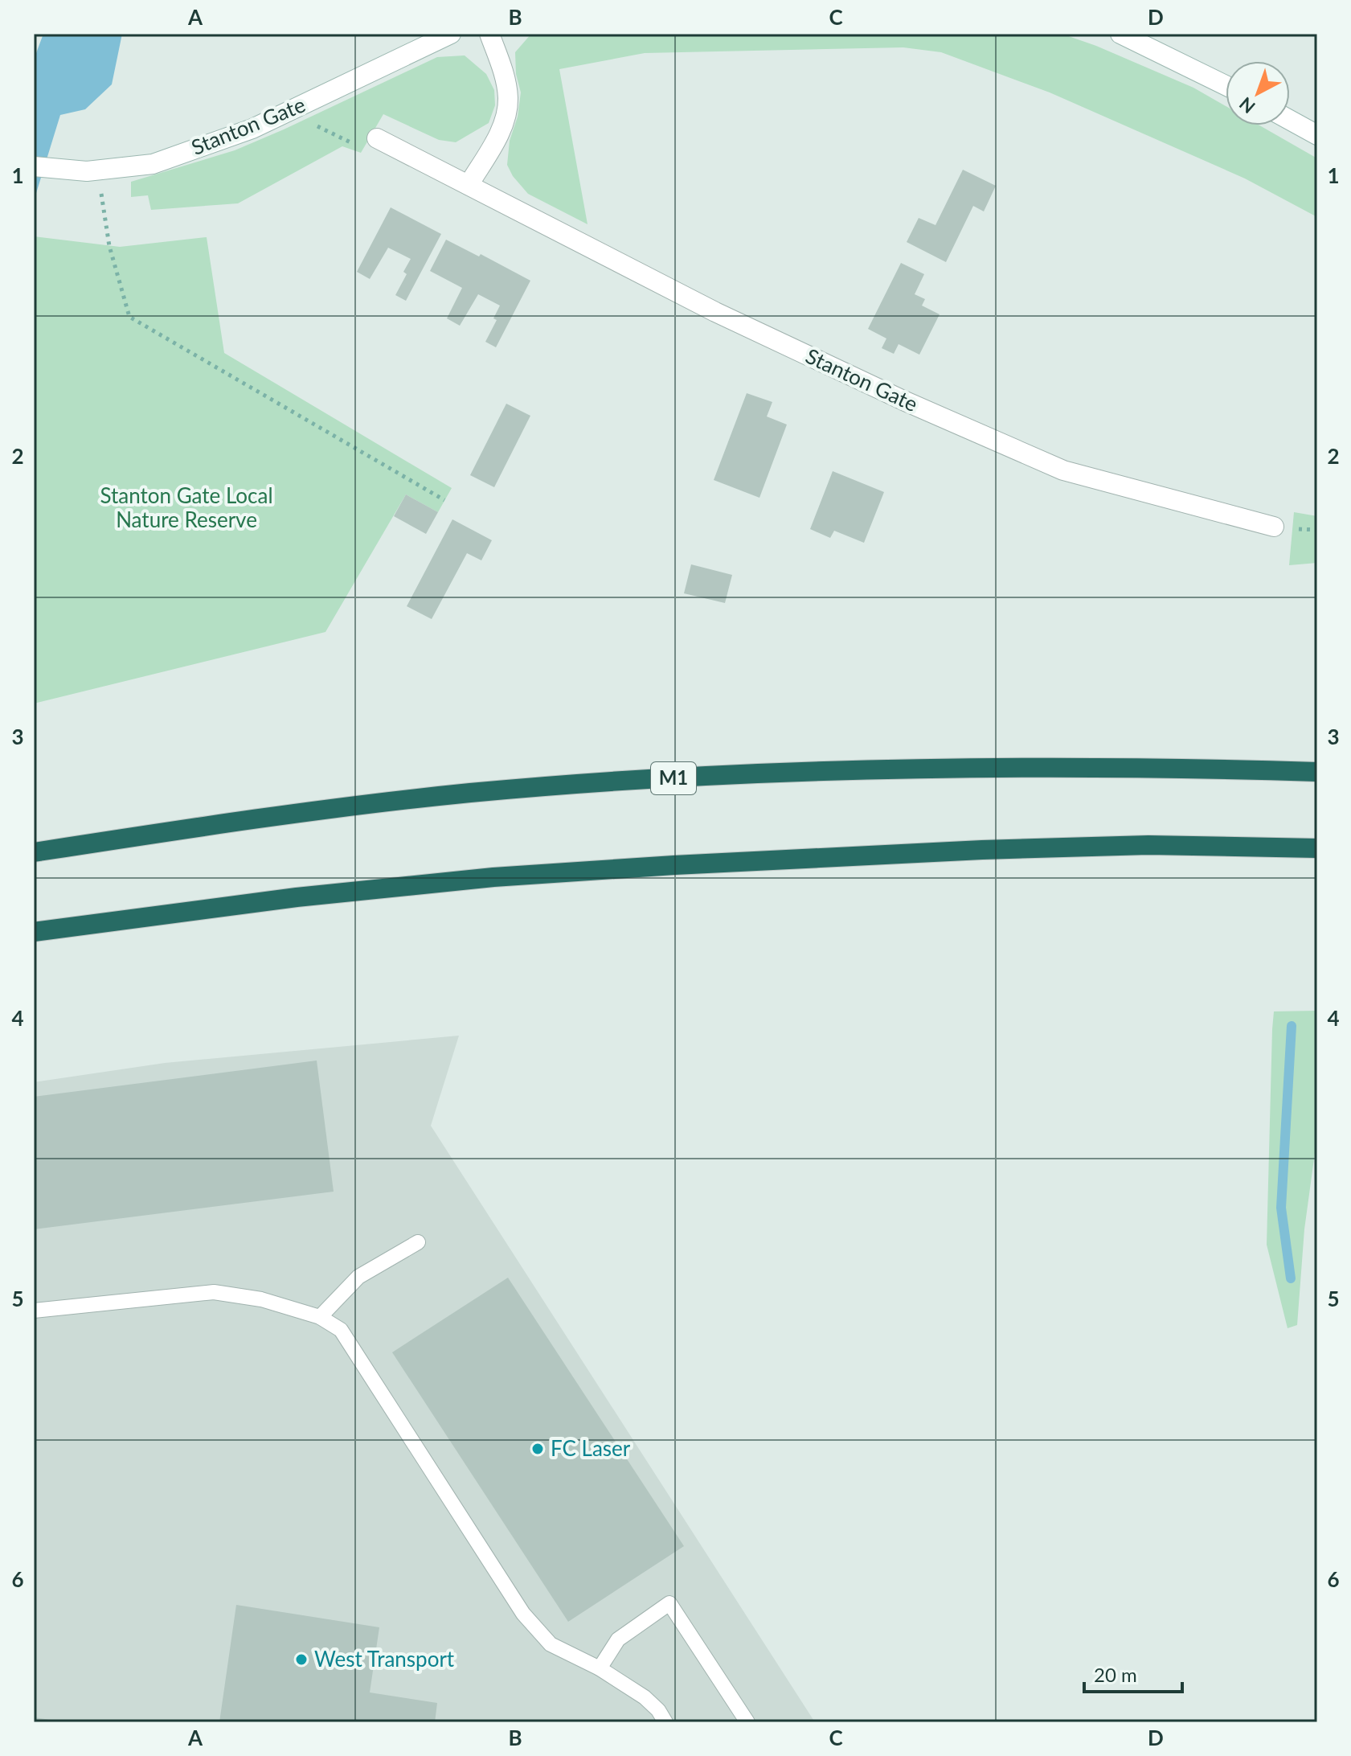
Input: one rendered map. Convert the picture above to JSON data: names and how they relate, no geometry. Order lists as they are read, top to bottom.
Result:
{
  "streets": {
    "highway": ["M1"],
    "street": ["Stanton Gate"]
  },
  "parks": ["Stanton Gate Local Nature Reserve"],
  "places": ["FC Laser", "West Transport"],
  "scale_bar": "20 m",
  "north": "bottom left",
  "grid": {
    "columns": [
      "A",
      "B",
      "C",
      "D"
    ],
    "rows": [
      "1",
      "2",
      "3",
      "4",
      "5",
      "6"
    ]
  }
}
